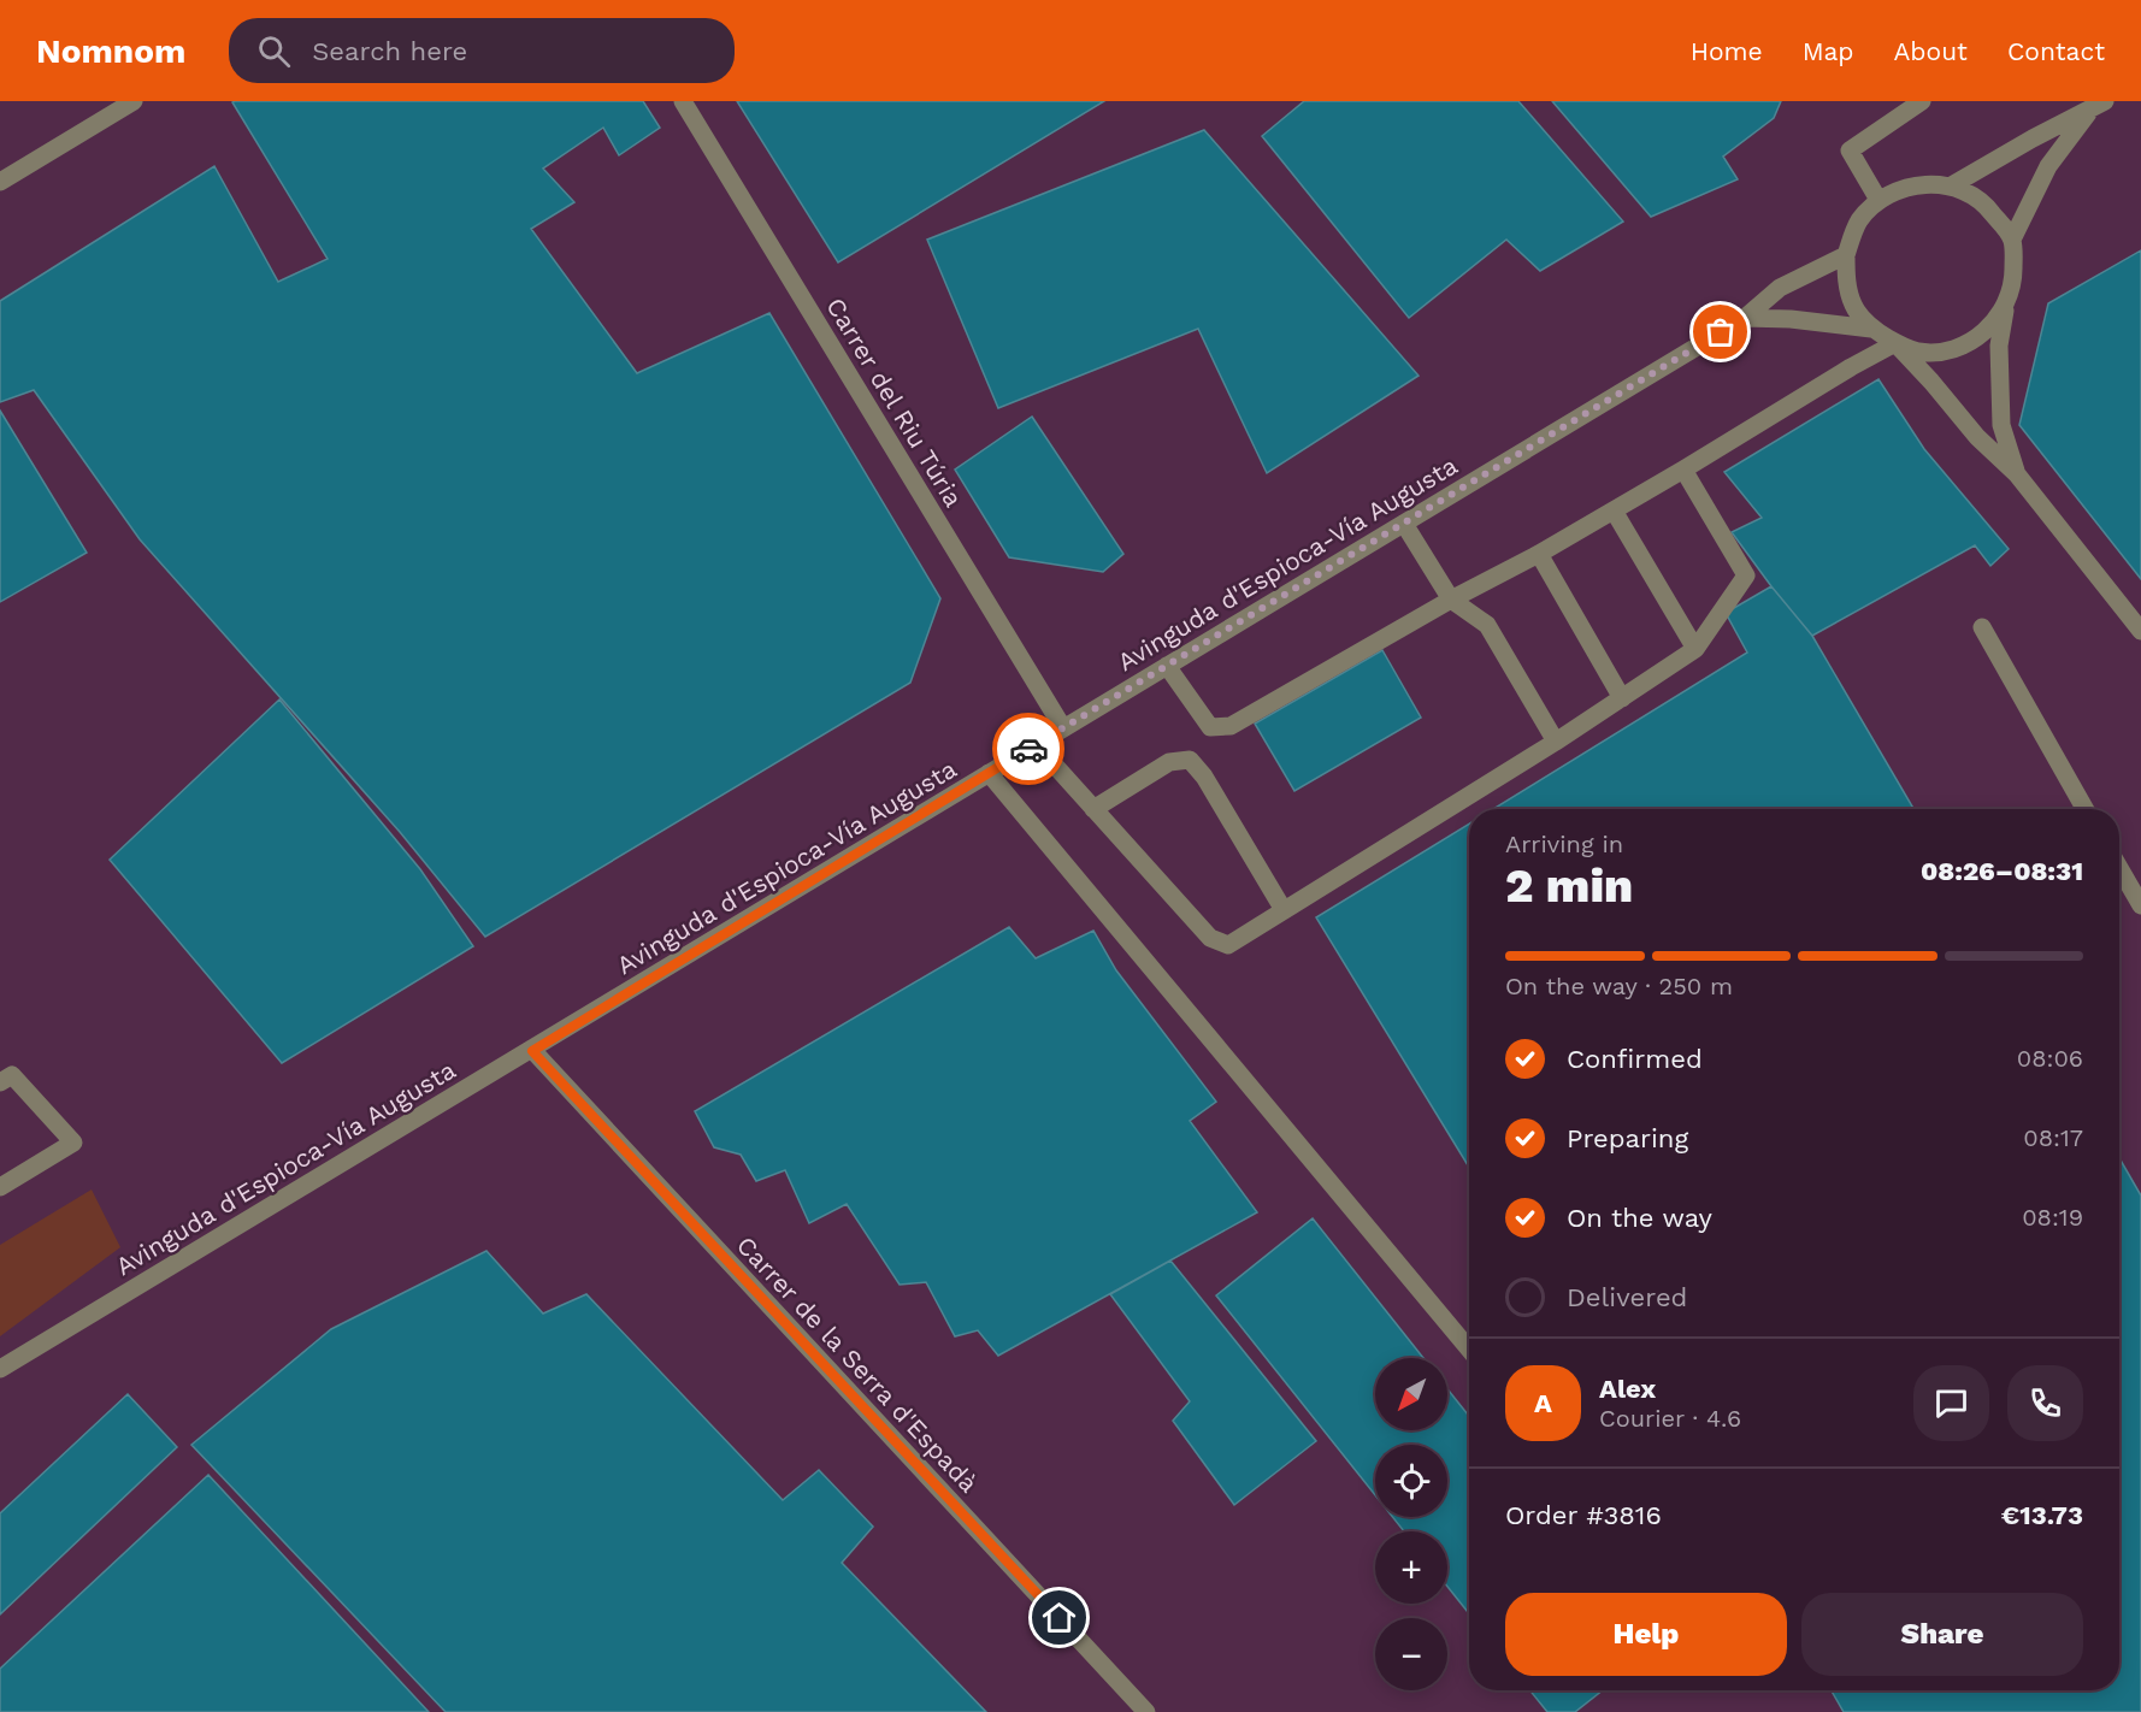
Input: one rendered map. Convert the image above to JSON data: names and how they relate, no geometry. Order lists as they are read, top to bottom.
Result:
{
  "streets": {
    "street": ["Carrer del Riu Túria", "Avinguda d'Espioca-Vía Augusta", "Carrer de la Serra d'Espadà"]
  },
  "crossings": [
    ["Carrer del Riu Túria", "Avinguda d'Espioca-Vía Augusta"],
    ["Avinguda d'Espioca-Vía Augusta", "Carrer de la Serra d'Espadà"]
  ],
  "north": "bottom left",
  "page": {
    "header": "Nomnom",
    "search": "Search here",
    "nav": [
      "Home",
      "Map",
      "About",
      "Contact"
    ],
    "heading": ["2 min", "Arriving in", "08:26–08:31"],
    "panel": [
      "Alex",
      "Courier · 4.6",
      "Order #3816",
      "€13.73"
    ],
    "bar": "On the way · 250 m",
    "list": [
      ["Confirmed", "08:06"],
      ["Preparing", "08:17"],
      ["On the way", "08:19"],
      "Delivered"
    ],
    "map_buttons": ["+", "−"],
    "round": "A",
    "buttons": ["Help", "Share"]
  }
}
